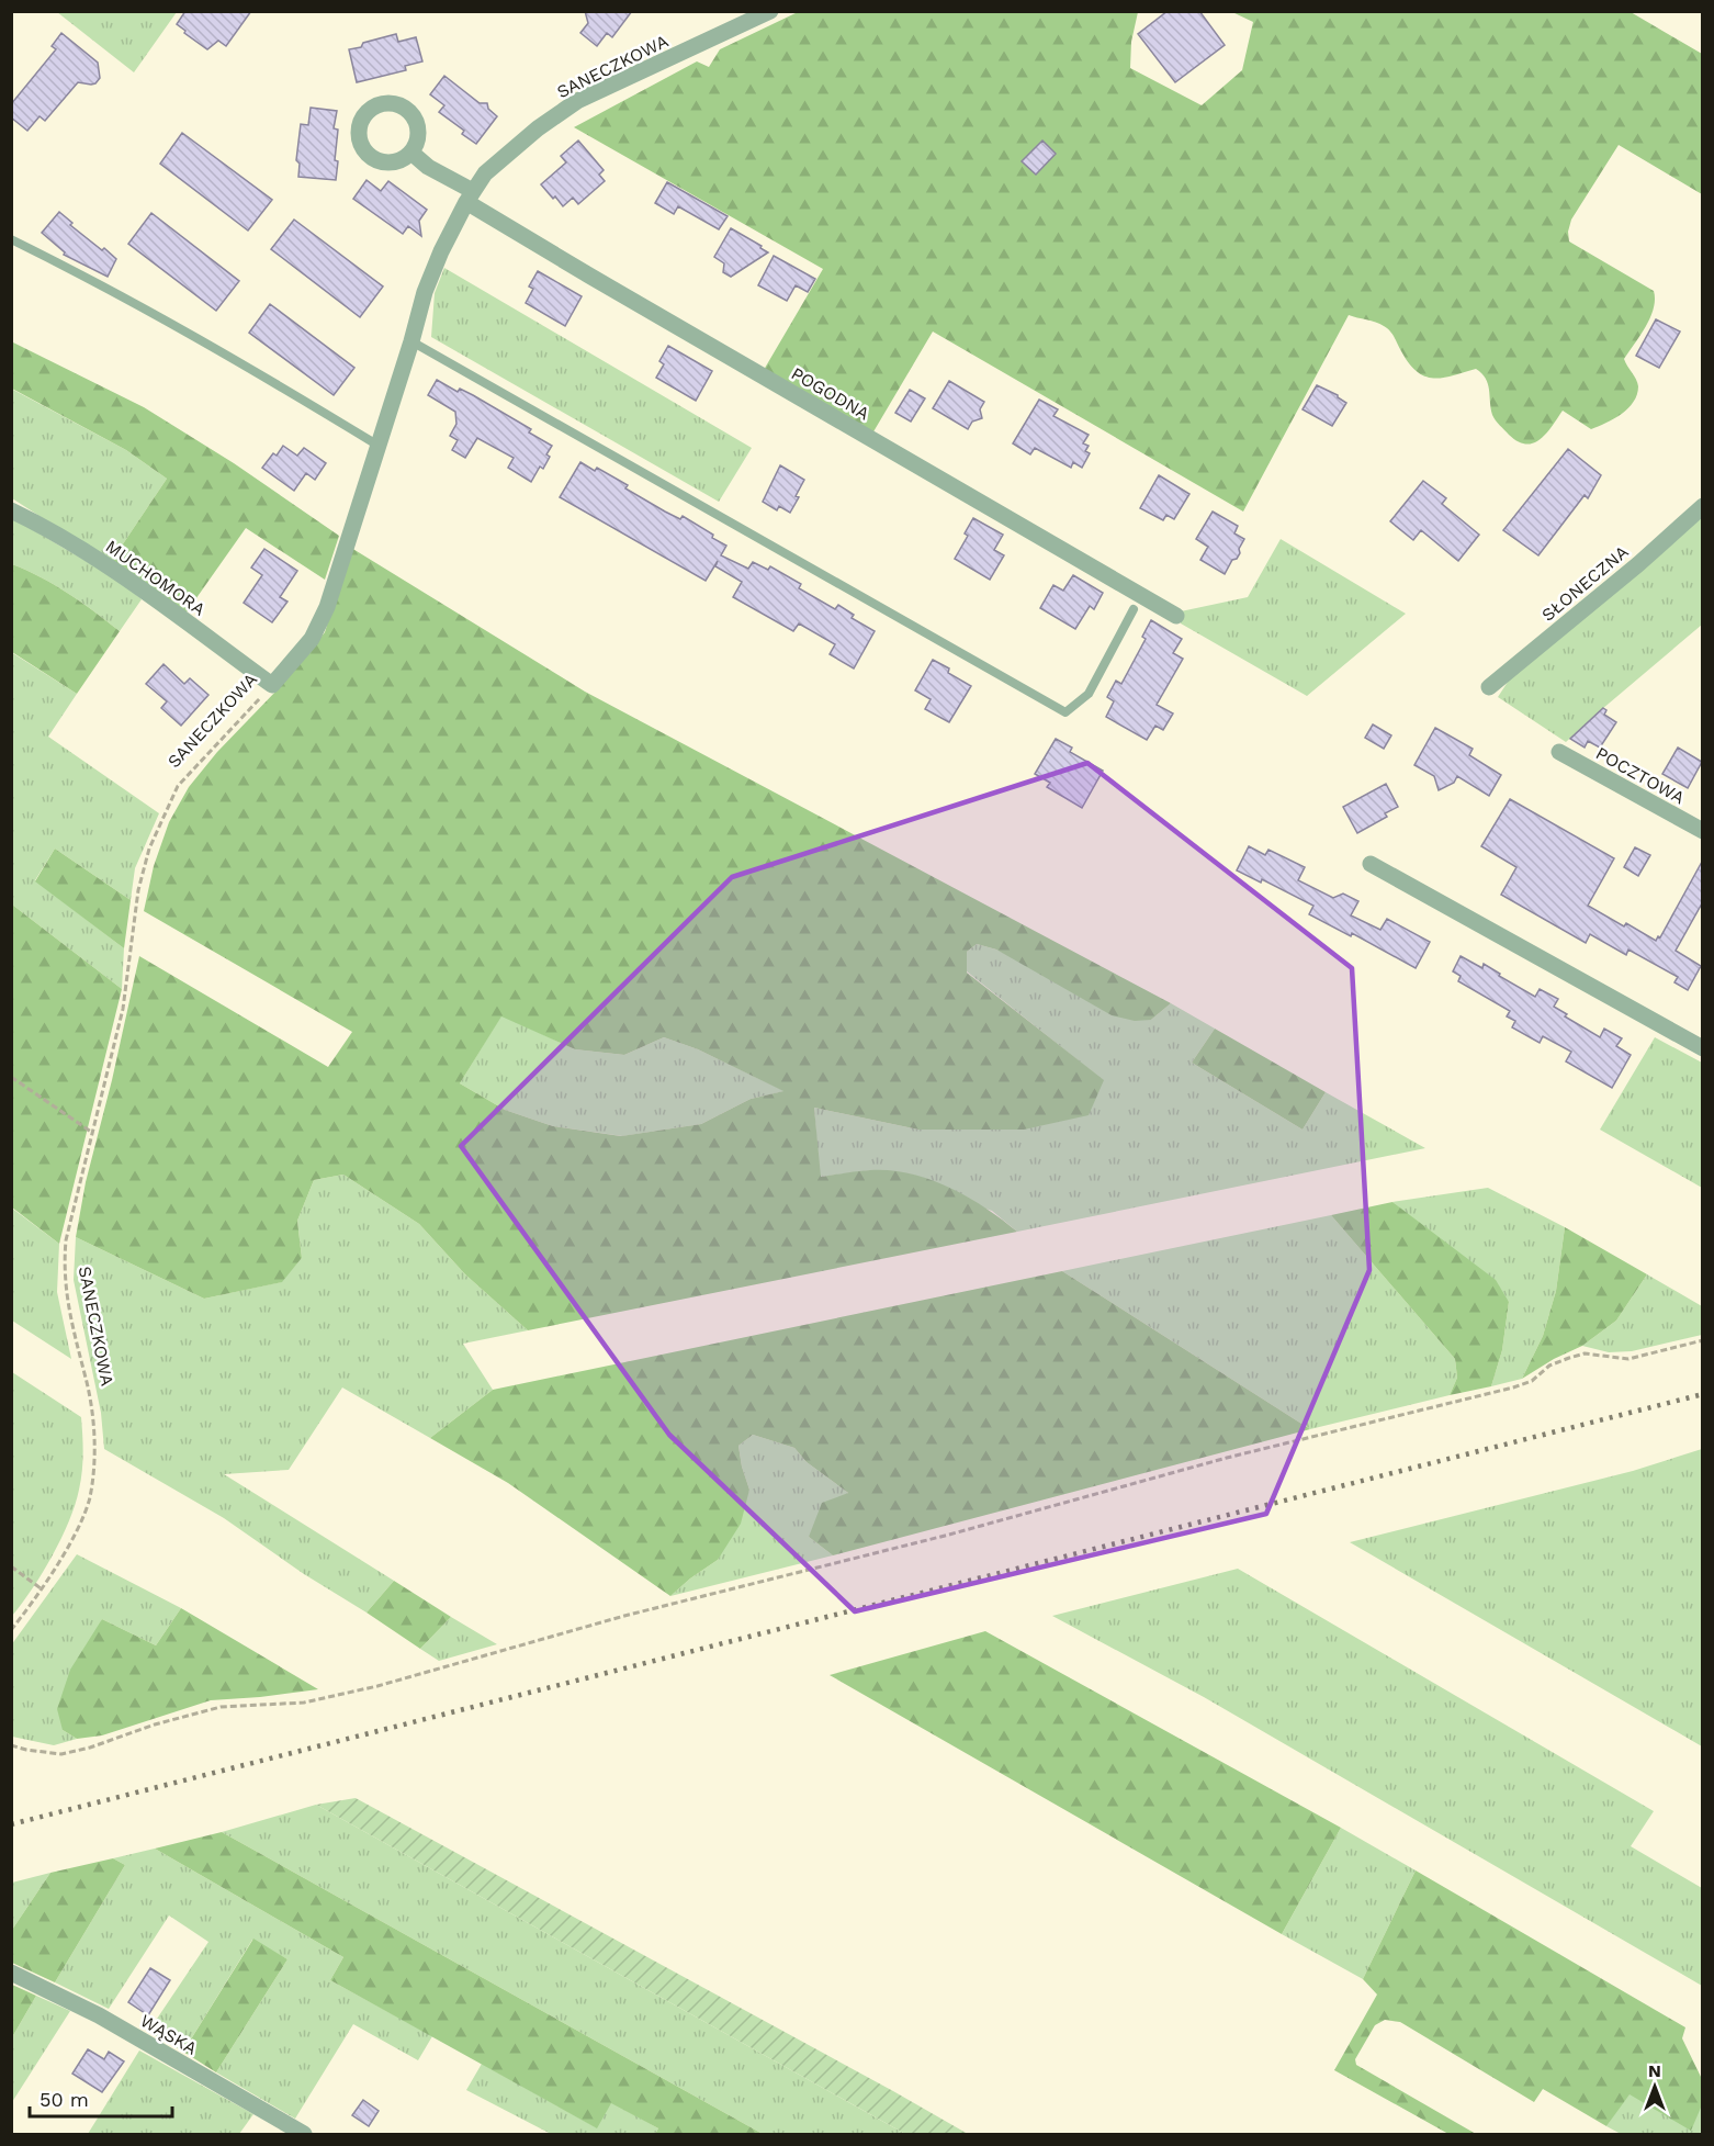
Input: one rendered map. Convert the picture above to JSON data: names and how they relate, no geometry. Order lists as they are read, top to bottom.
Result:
{
  "streets": {
    "street": [
      "SANECZKOWA",
      "POGODNA",
      "MUCHOMORA",
      "SŁONECZNA",
      "POCZTOWA",
      "WĄSKA"
    ]
  },
  "crossings": [
    ["SANECZKOWA", "POGODNA"],
    ["SANECZKOWA", "MUCHOMORA"]
  ],
  "scale_bar": "50 m",
  "north": "top"
}
